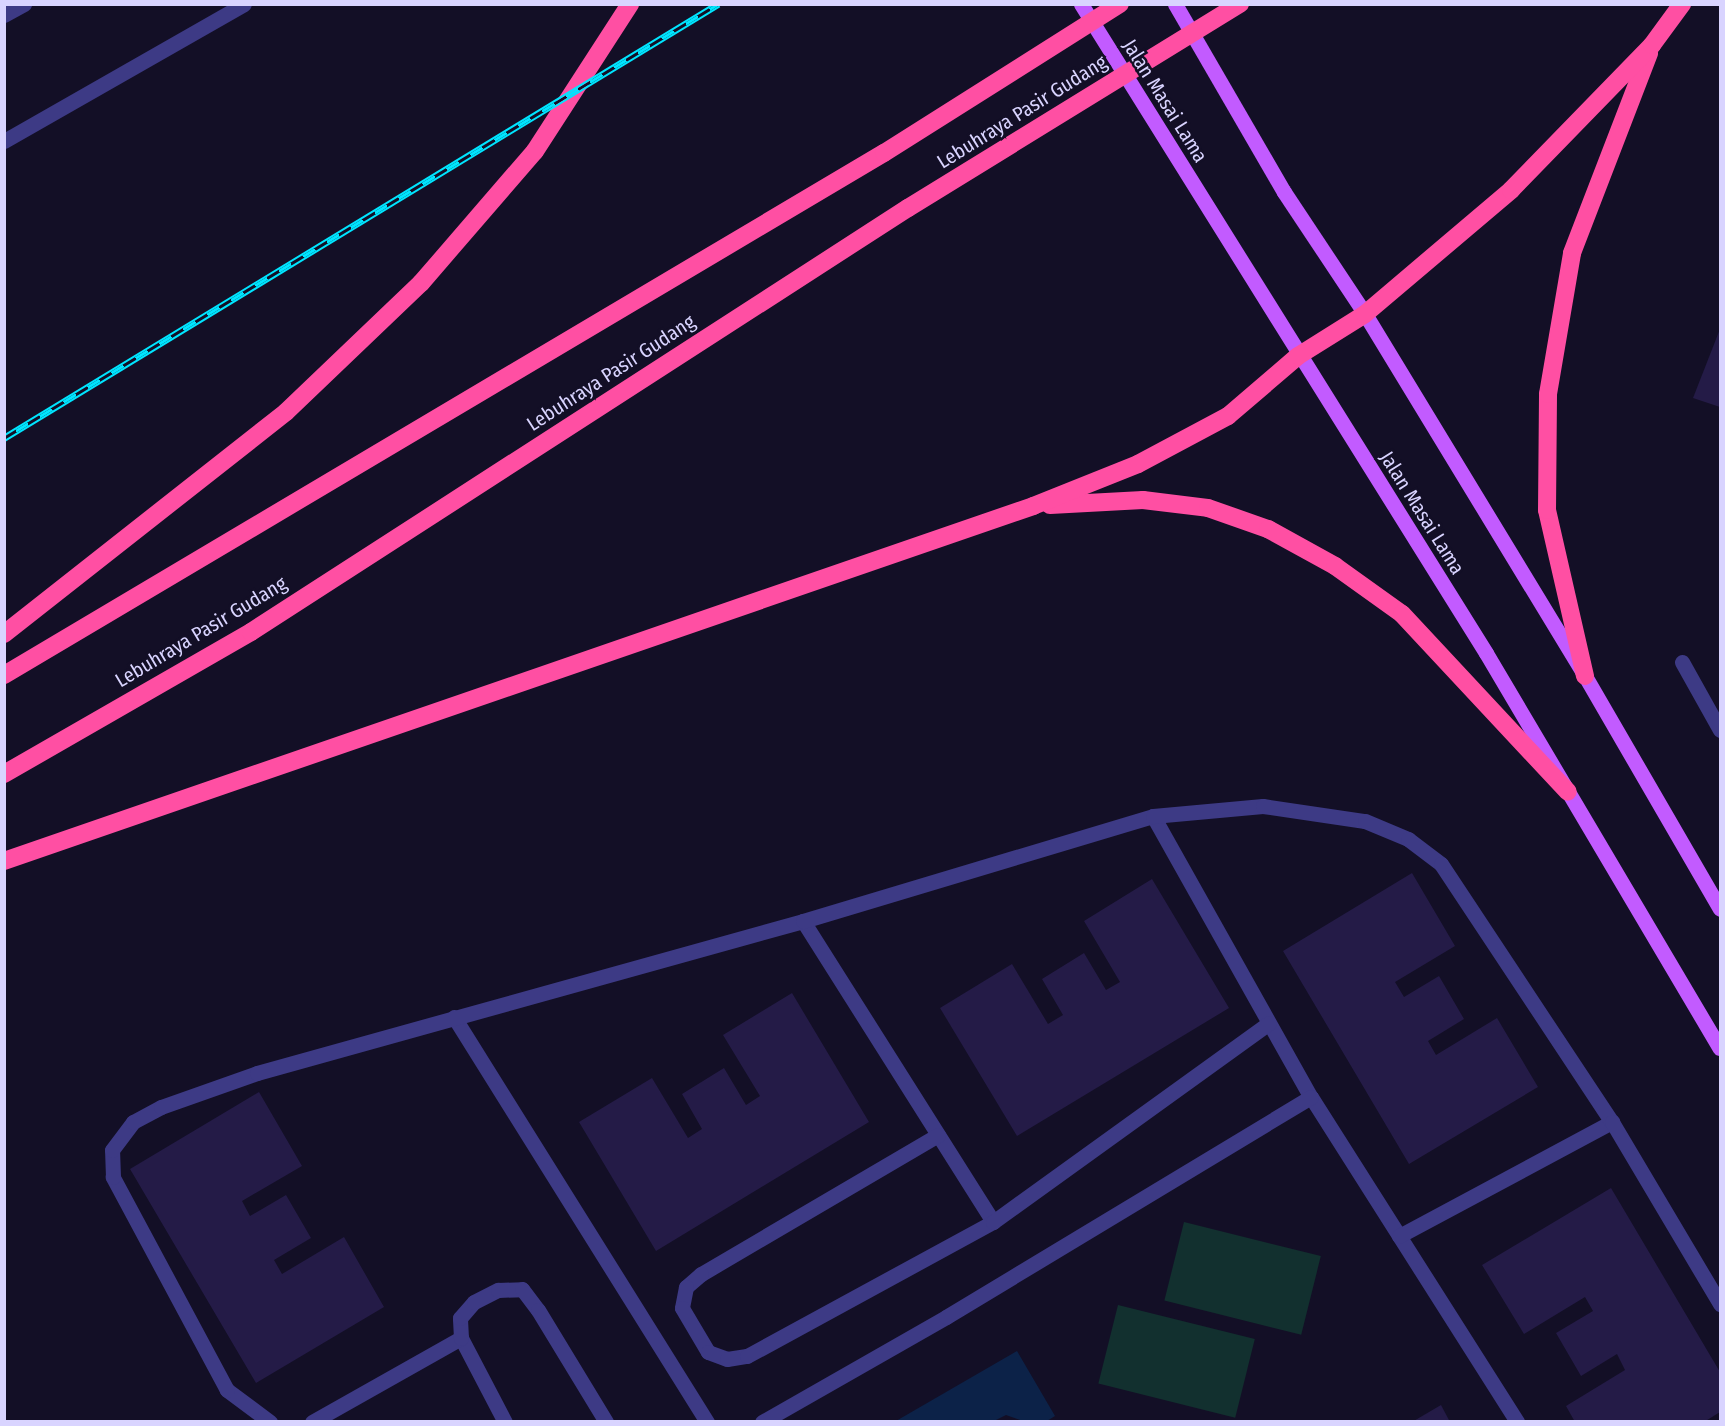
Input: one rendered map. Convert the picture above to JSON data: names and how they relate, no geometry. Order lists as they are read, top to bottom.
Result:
{
  "streets": {
    "highway": ["Lebuhraya Pasir Gudang"],
    "main road": ["Jalan Masai Lama"]
  }
}
